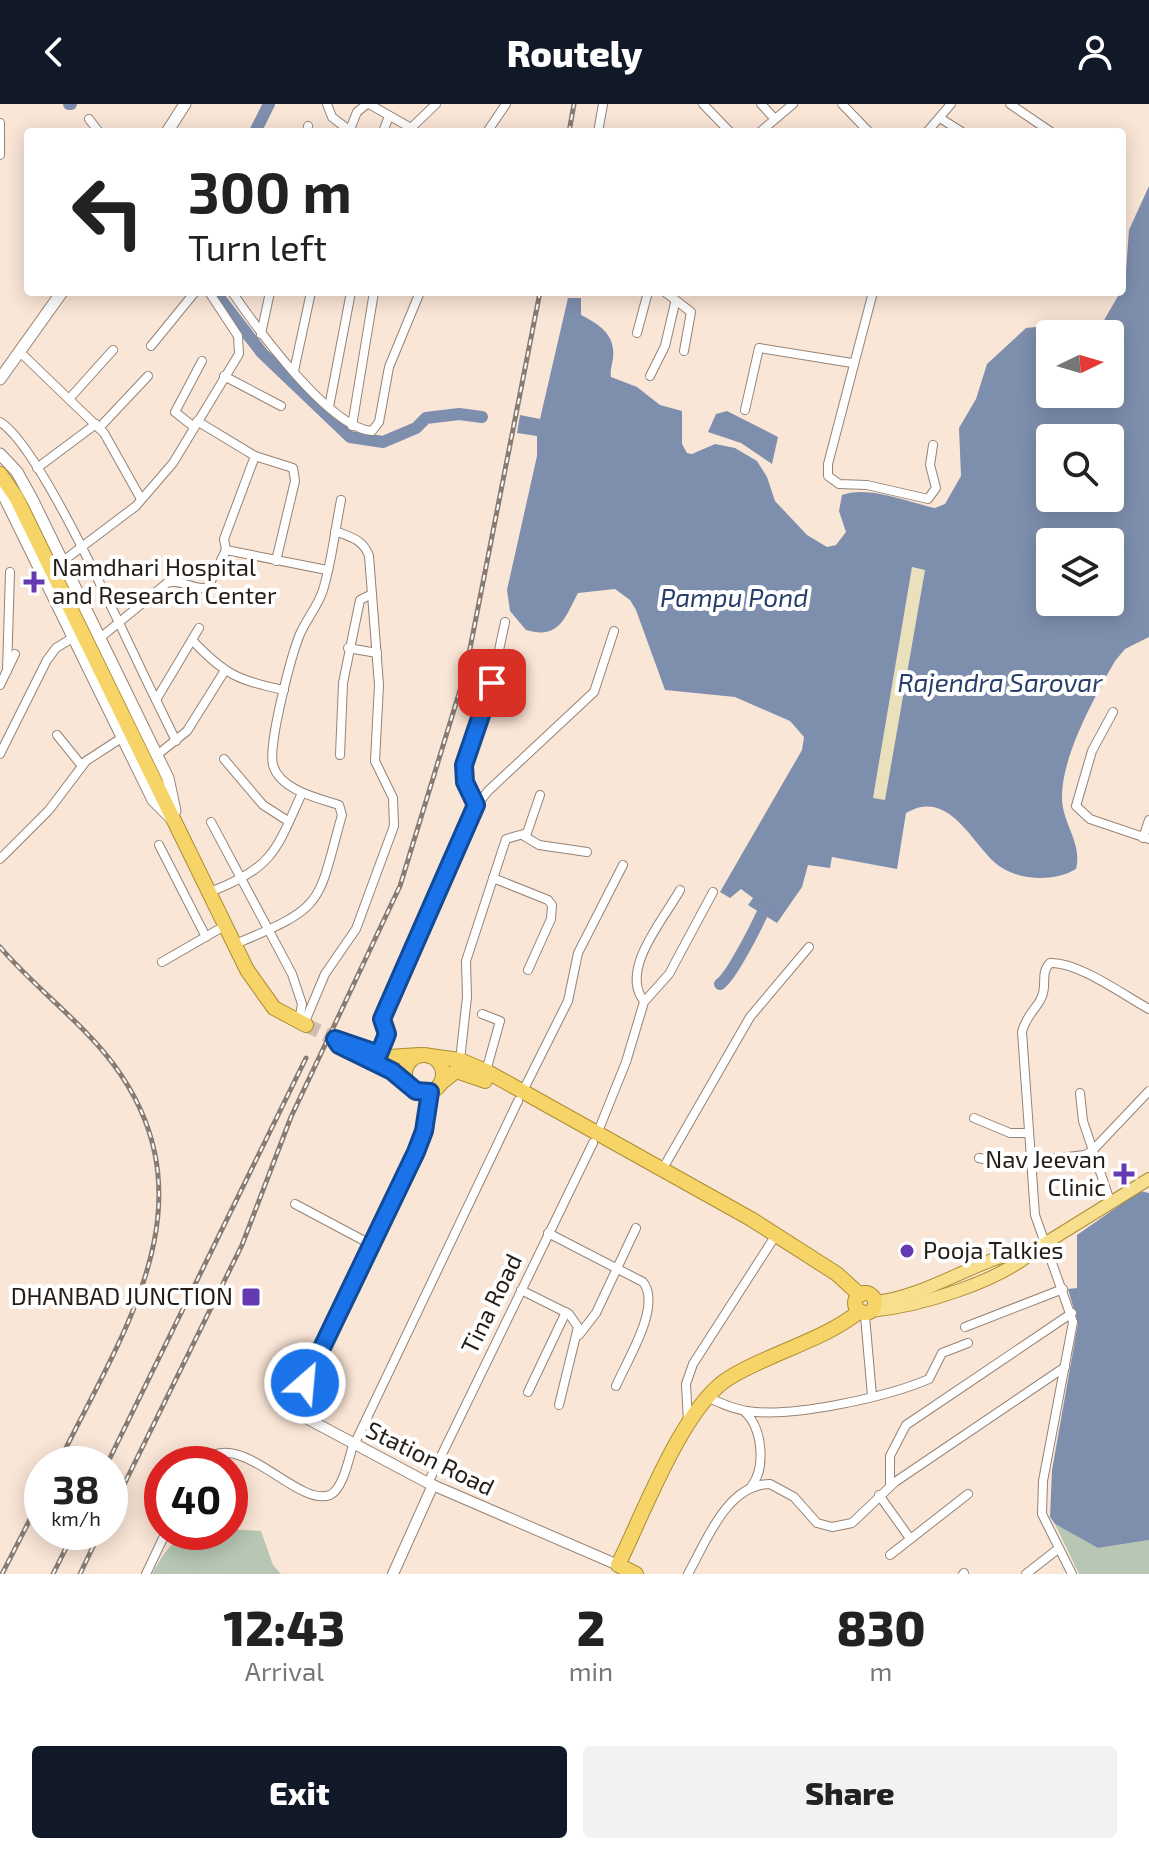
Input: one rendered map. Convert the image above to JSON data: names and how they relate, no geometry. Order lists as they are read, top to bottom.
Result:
{
  "streets": {
    "street": ["Tina Road", "Station Road"]
  },
  "crossings": [
    ["Tina Road", "Station Road"]
  ],
  "water": ["Pampu Pond", "Rajendra Sarovar"],
  "places": {
    "health": ["Namdhari Hospital and Research Center", "Nav Jeevan Clinic"],
    "other": ["Pooja Talkies"],
    "transit": ["DHANBAD JUNCTION"]
  },
  "north": "right",
  "page": {
    "header": "Routely",
    "turn": ["300 m", "Turn left"],
    "speed": "38 km/h",
    "limit": "40",
    "eta": [
      "12:43",
      "Arrival",
      "2",
      "min",
      "830",
      "m"
    ],
    "buttons": ["Exit", "Share"]
  }
}
